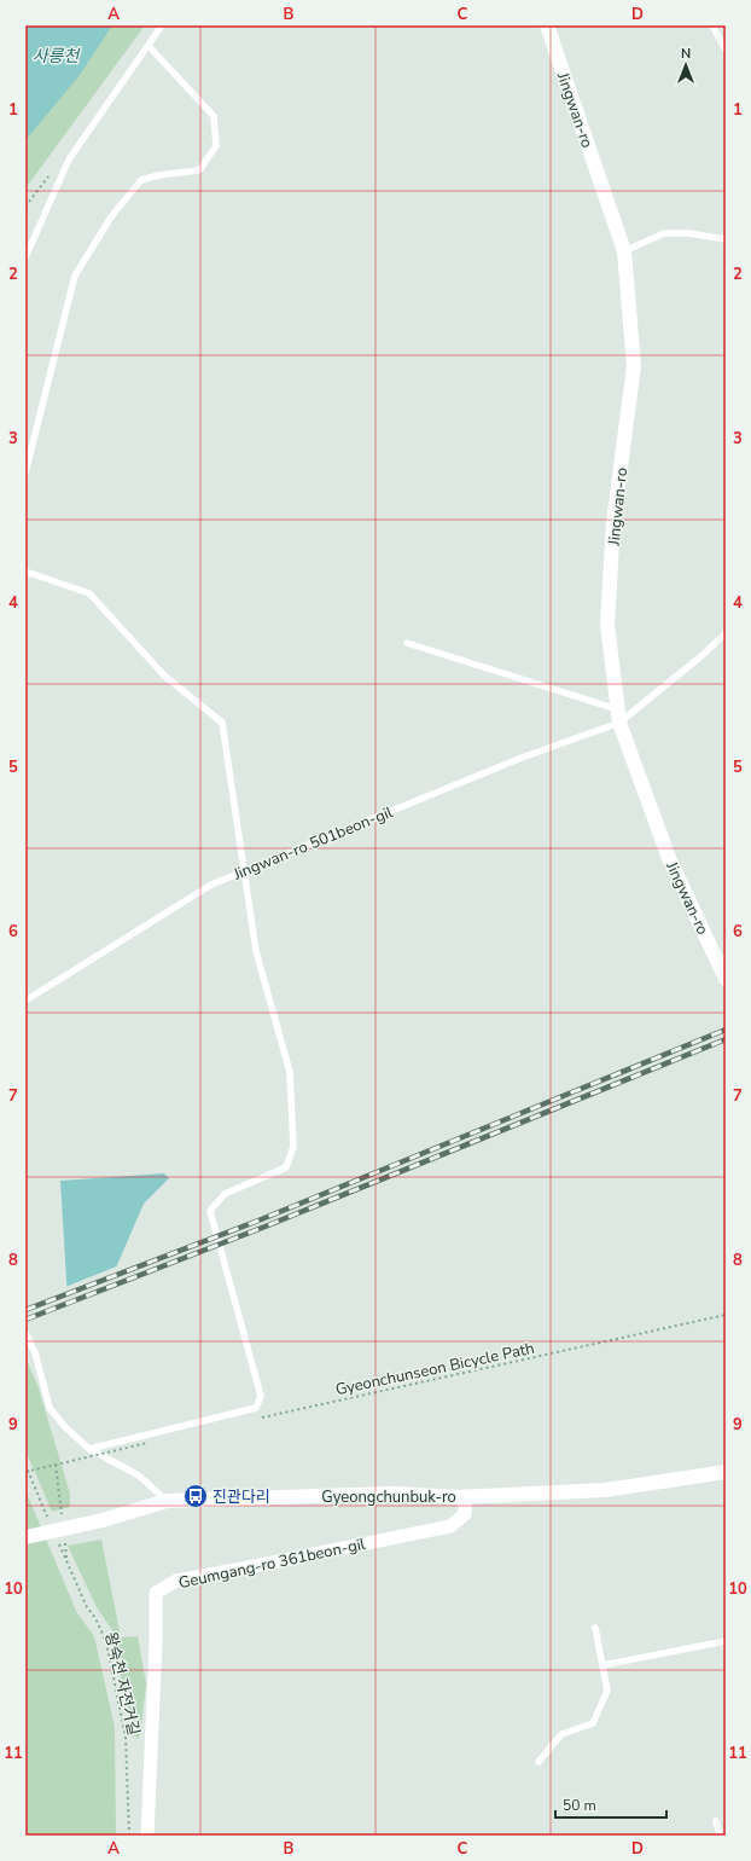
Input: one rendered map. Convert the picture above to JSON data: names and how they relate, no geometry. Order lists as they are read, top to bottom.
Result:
{
  "streets": {
    "street": ["Jingwan-ro", "Gyeongchunbuk-ro", "Geumgang-ro 361beon-gil"],
    "lane": ["Jingwan-ro 501beon-gil"],
    "path": ["Gyeonchunseon Bicycle Path", "왕숙천 자전거길"]
  },
  "crossings": [
    ["Jingwan-ro", "Jingwan-ro 501beon-gil"],
    ["Gyeongchunbuk-ro", "Geumgang-ro 361beon-gil"]
  ],
  "water": ["사릉천"],
  "places": {
    "bus stop": ["진관다리"]
  },
  "scale_bar": "50 m",
  "north": "top",
  "grid": {
    "columns": [
      "A",
      "B",
      "C",
      "D"
    ],
    "rows": [
      "1",
      "2",
      "3",
      "4",
      "5",
      "6",
      "7",
      "8",
      "9",
      "10",
      "11"
    ]
  }
}
